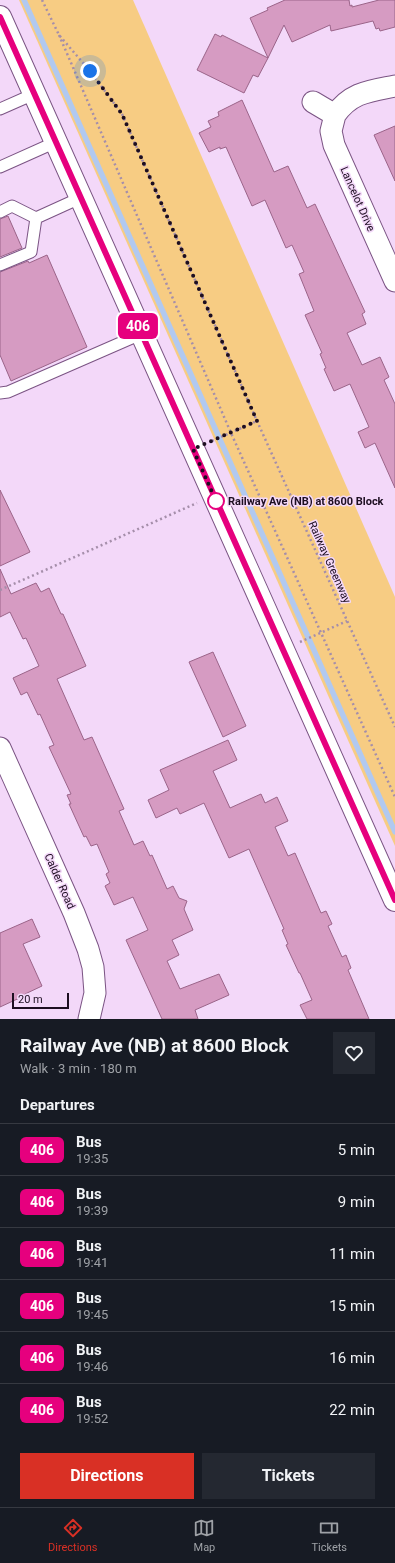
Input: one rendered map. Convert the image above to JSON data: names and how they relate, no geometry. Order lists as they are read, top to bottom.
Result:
{
  "streets": {
    "street": ["Lancelot Drive", "Calder Road"],
    "path": ["Railway Greenway"]
  },
  "places": ["Railway Ave (NB) at 8600 Block"],
  "lines": ["bus line 406"],
  "scale_bar": "20 m",
  "page": {
    "on_map": "406",
    "scale": "20 m",
    "heading": [
      ["Railway Ave (NB) at 8600 Block", "Walk · 3 min · 180 m"],
      "Departures"
    ],
    "list": [
      {
        "mark": "406",
        "name": "Bus",
        "note": "19:35",
        "value": "5 min"
      },
      {
        "mark": "406",
        "name": "Bus",
        "note": "19:39",
        "value": "9 min"
      },
      {
        "mark": "406",
        "name": "Bus",
        "note": "19:41",
        "value": "11 min"
      },
      {
        "mark": "406",
        "name": "Bus",
        "note": "19:45",
        "value": "15 min"
      },
      {
        "mark": "406",
        "name": "Bus",
        "note": "19:46",
        "value": "16 min"
      },
      {
        "mark": "406",
        "name": "Bus",
        "note": "19:52",
        "value": "22 min"
      }
    ],
    "buttons": ["Directions", "Tickets"],
    "tabs": ["Directions", "Map", "Tickets"]
  }
}
